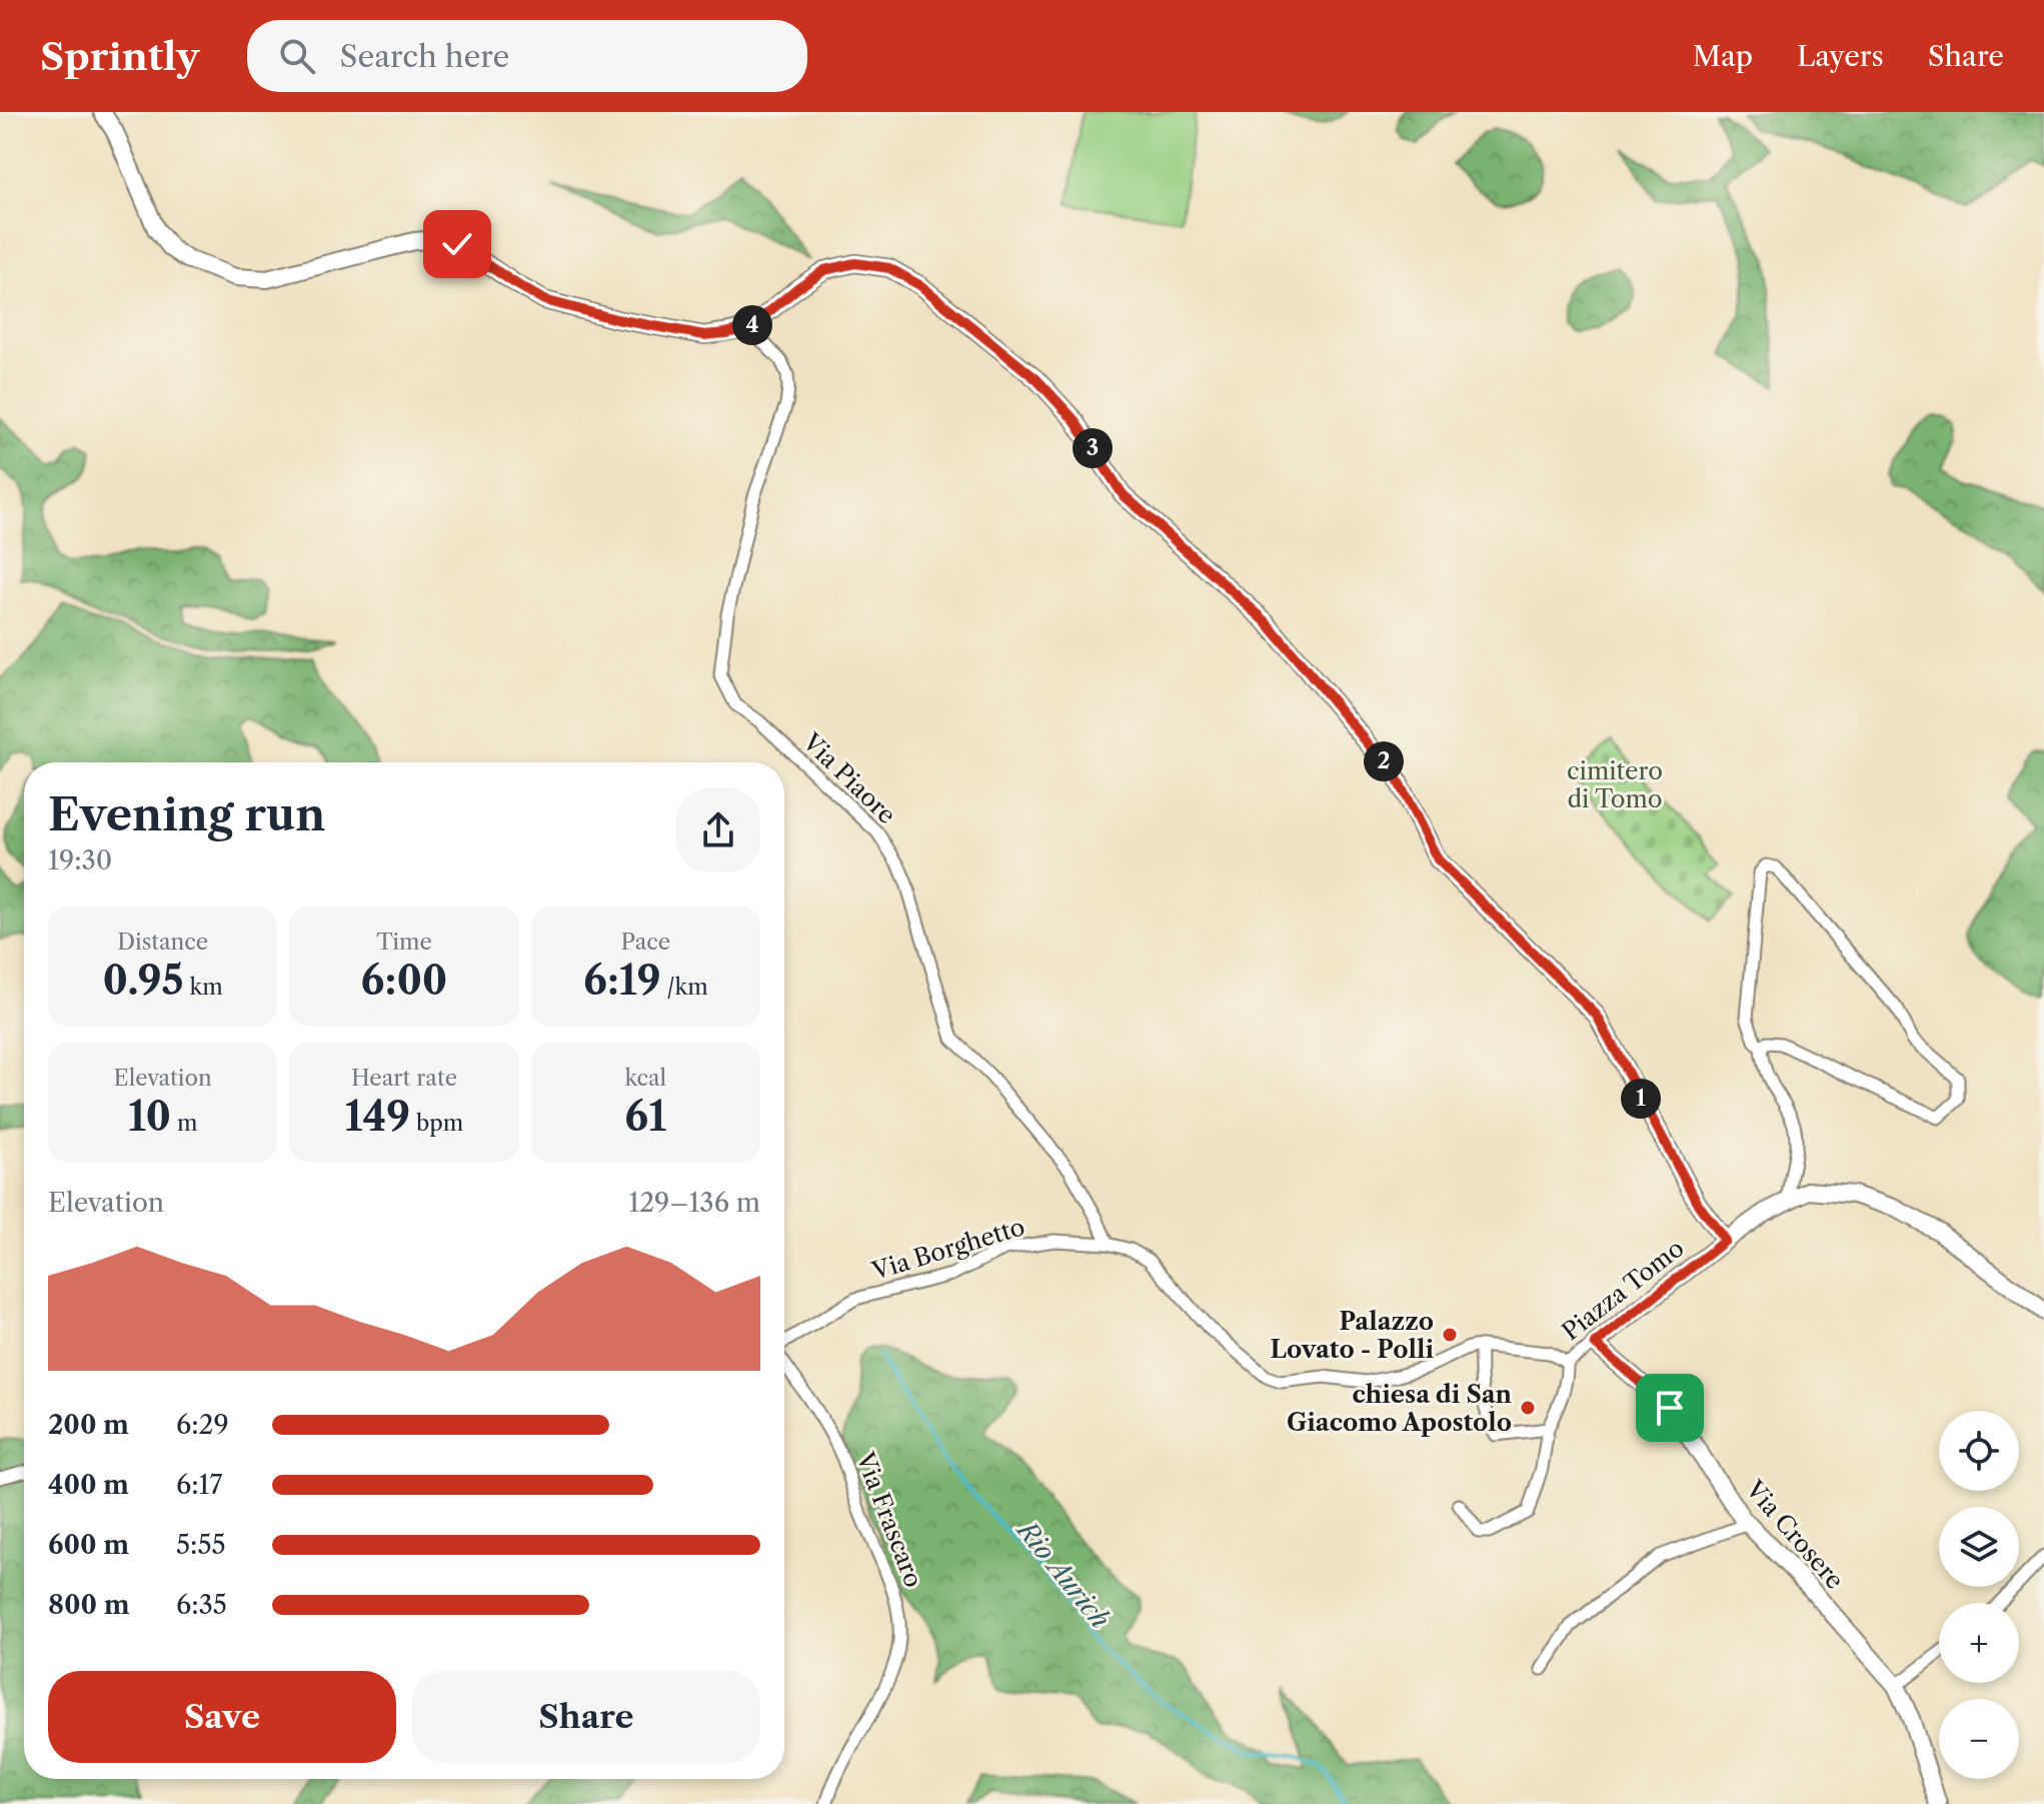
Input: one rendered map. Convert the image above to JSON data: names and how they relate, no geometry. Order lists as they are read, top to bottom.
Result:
{
  "streets": {
    "street": [
      "Via Piaore",
      "Via Borghetto",
      "Piazza Tomo",
      "Via Frascaro",
      "Via Crosere"
    ]
  },
  "crossings": [
    ["Via Piaore", "Via Borghetto"],
    ["Via Borghetto", "Piazza Tomo"],
    ["Piazza Tomo", "Via Crosere"]
  ],
  "water": ["Rio Aurich"],
  "parks": ["cimitero di Tomo"],
  "places": ["Palazzo Lovato - Polli", "chiesa di San Giacomo Apostolo"],
  "page": {
    "header": "Sprintly",
    "search": "Search here",
    "nav": ["Map", "Layers", "Share"],
    "pins": [
      "4",
      "3",
      "2",
      "1"
    ],
    "heading": ["Evening run", "19:30"],
    "stats": [
      ["Distance", "0.95 km"],
      ["Time", "6:00"],
      ["Pace", "6:19 /km"],
      ["Elevation", "10 m"],
      ["Heart rate", "149 bpm"],
      ["kcal", "61"]
    ],
    "chart": ["Elevation", "129–136 m"],
    "list": [
      {
        "name": "200 m",
        "note": "6:29"
      },
      {
        "name": "400 m",
        "note": "6:17"
      },
      {
        "name": "600 m",
        "note": "5:55"
      },
      {
        "name": "800 m",
        "note": "6:35"
      }
    ],
    "map_buttons": ["+", "−"],
    "buttons": ["Save", "Share"]
  }
}
